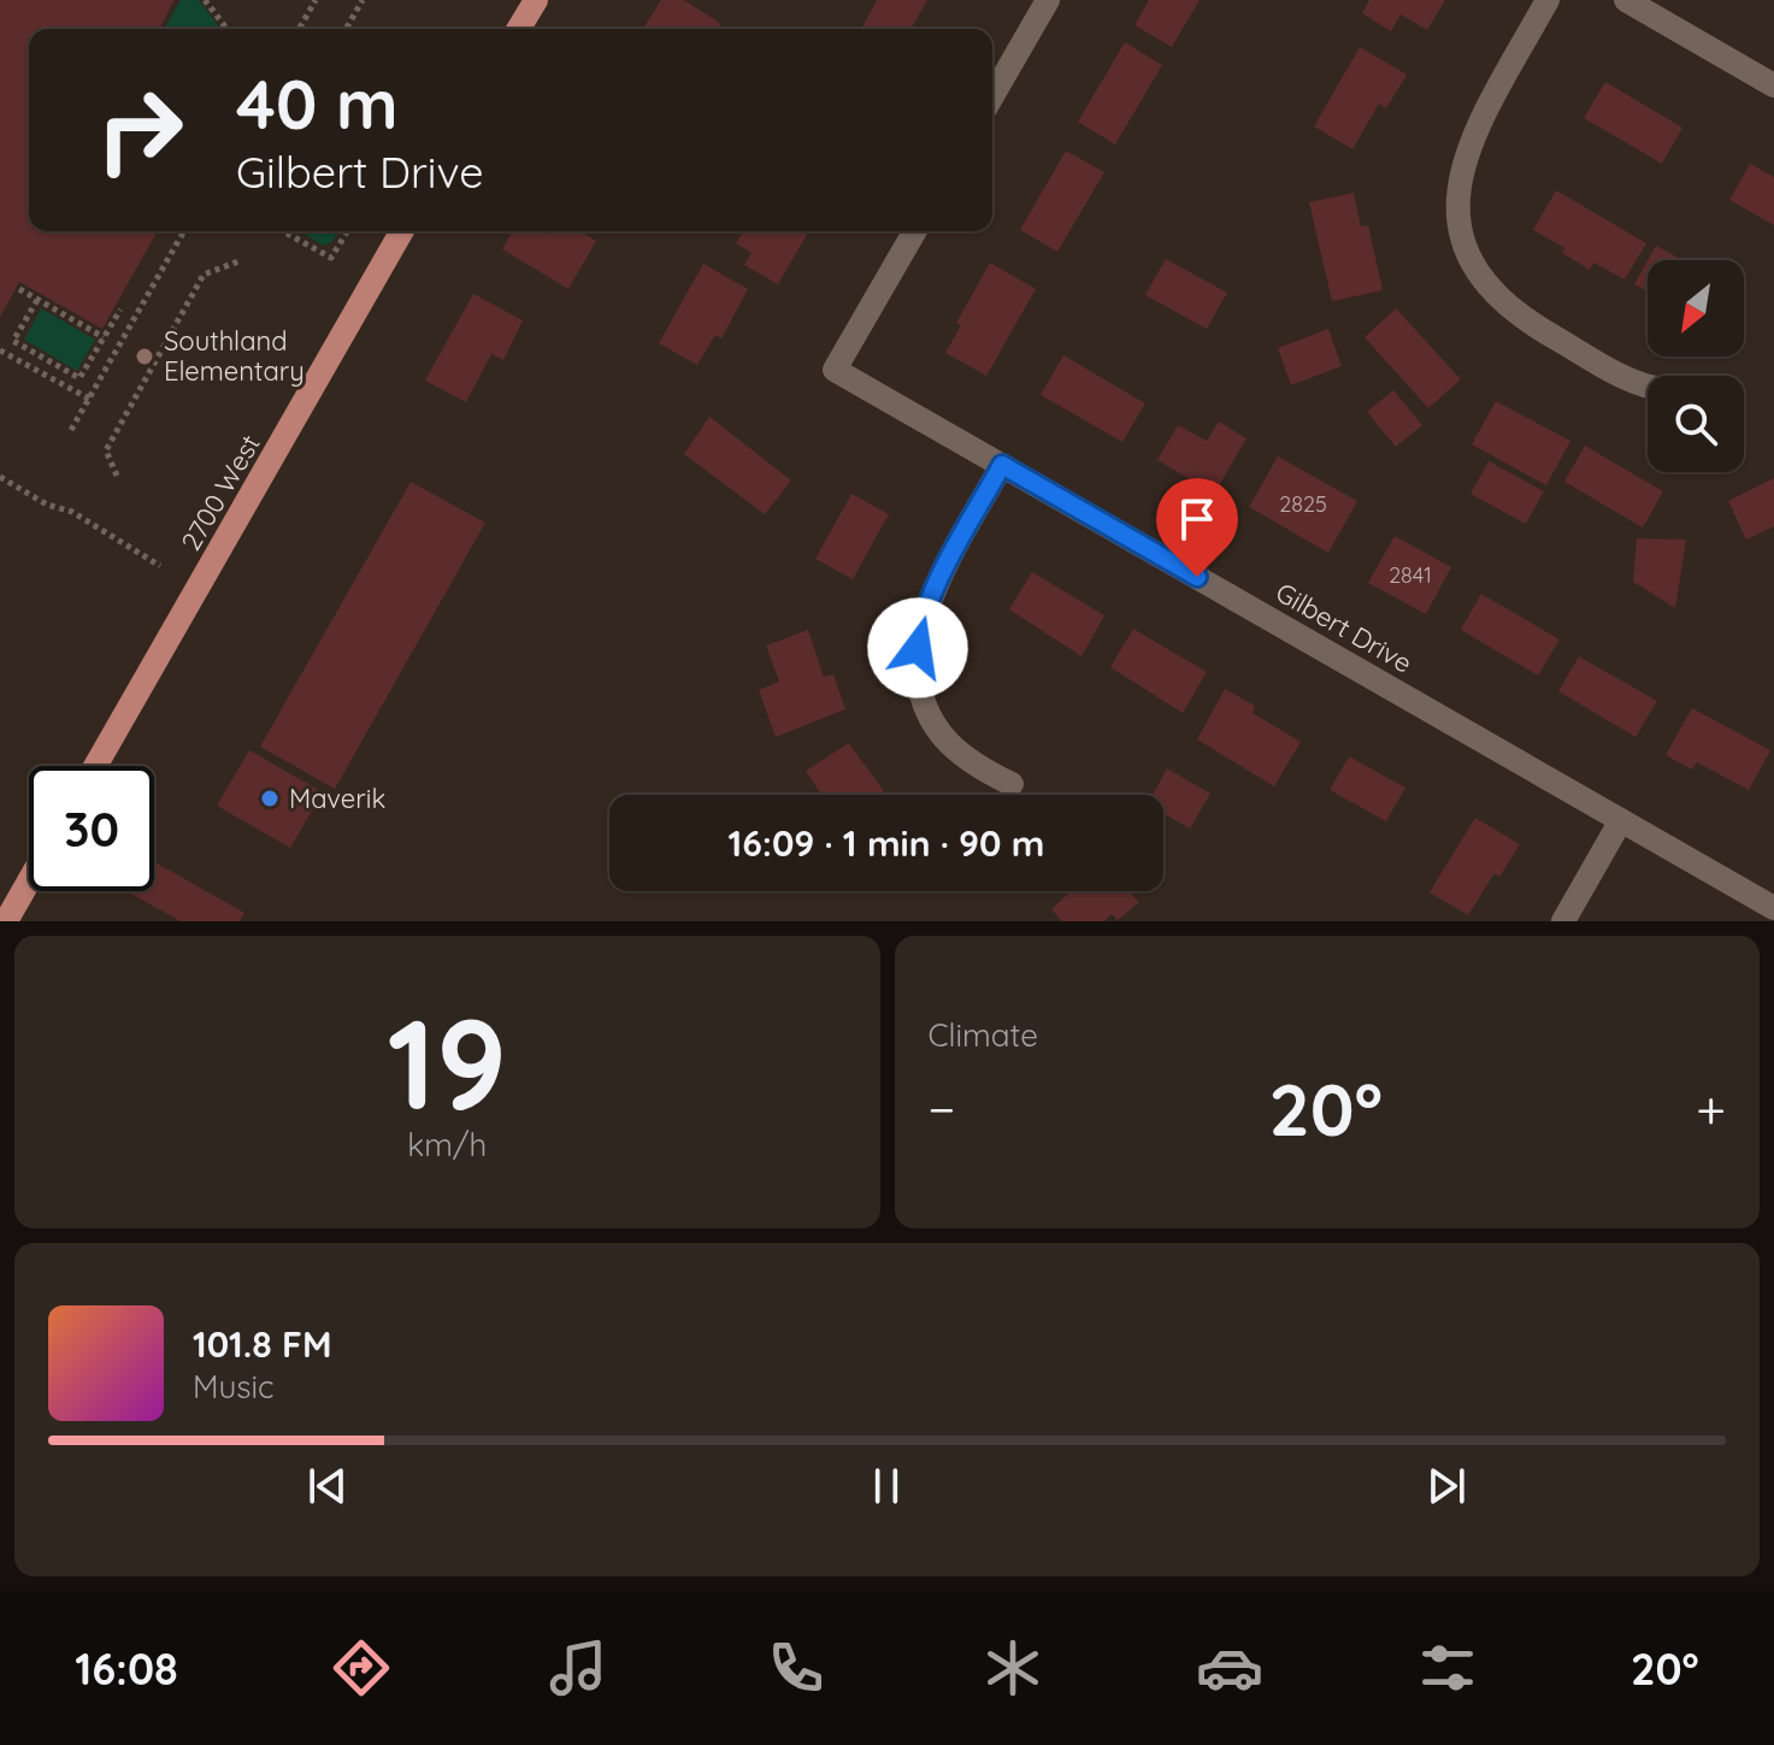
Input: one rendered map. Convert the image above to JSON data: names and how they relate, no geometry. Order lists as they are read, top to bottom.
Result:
{
  "streets": {
    "main road": ["2700 West"],
    "street": ["Gilbert Drive"]
  },
  "places": ["Southland Elementary", "Maverik"],
  "house_numbers": ["2825", "2841"],
  "north": "bottom left",
  "page": {
    "turn": ["40 m", "Gilbert Drive"],
    "limit": "30",
    "trip": "16:09 · 1 min · 90 m",
    "tile": [
      ["19", "km/h"],
      "Climate"
    ],
    "heat": ["−", "20°", "+"],
    "song": ["101.8 FM", "Music"],
    "tabs": ["16:08", "20°"]
  }
}
